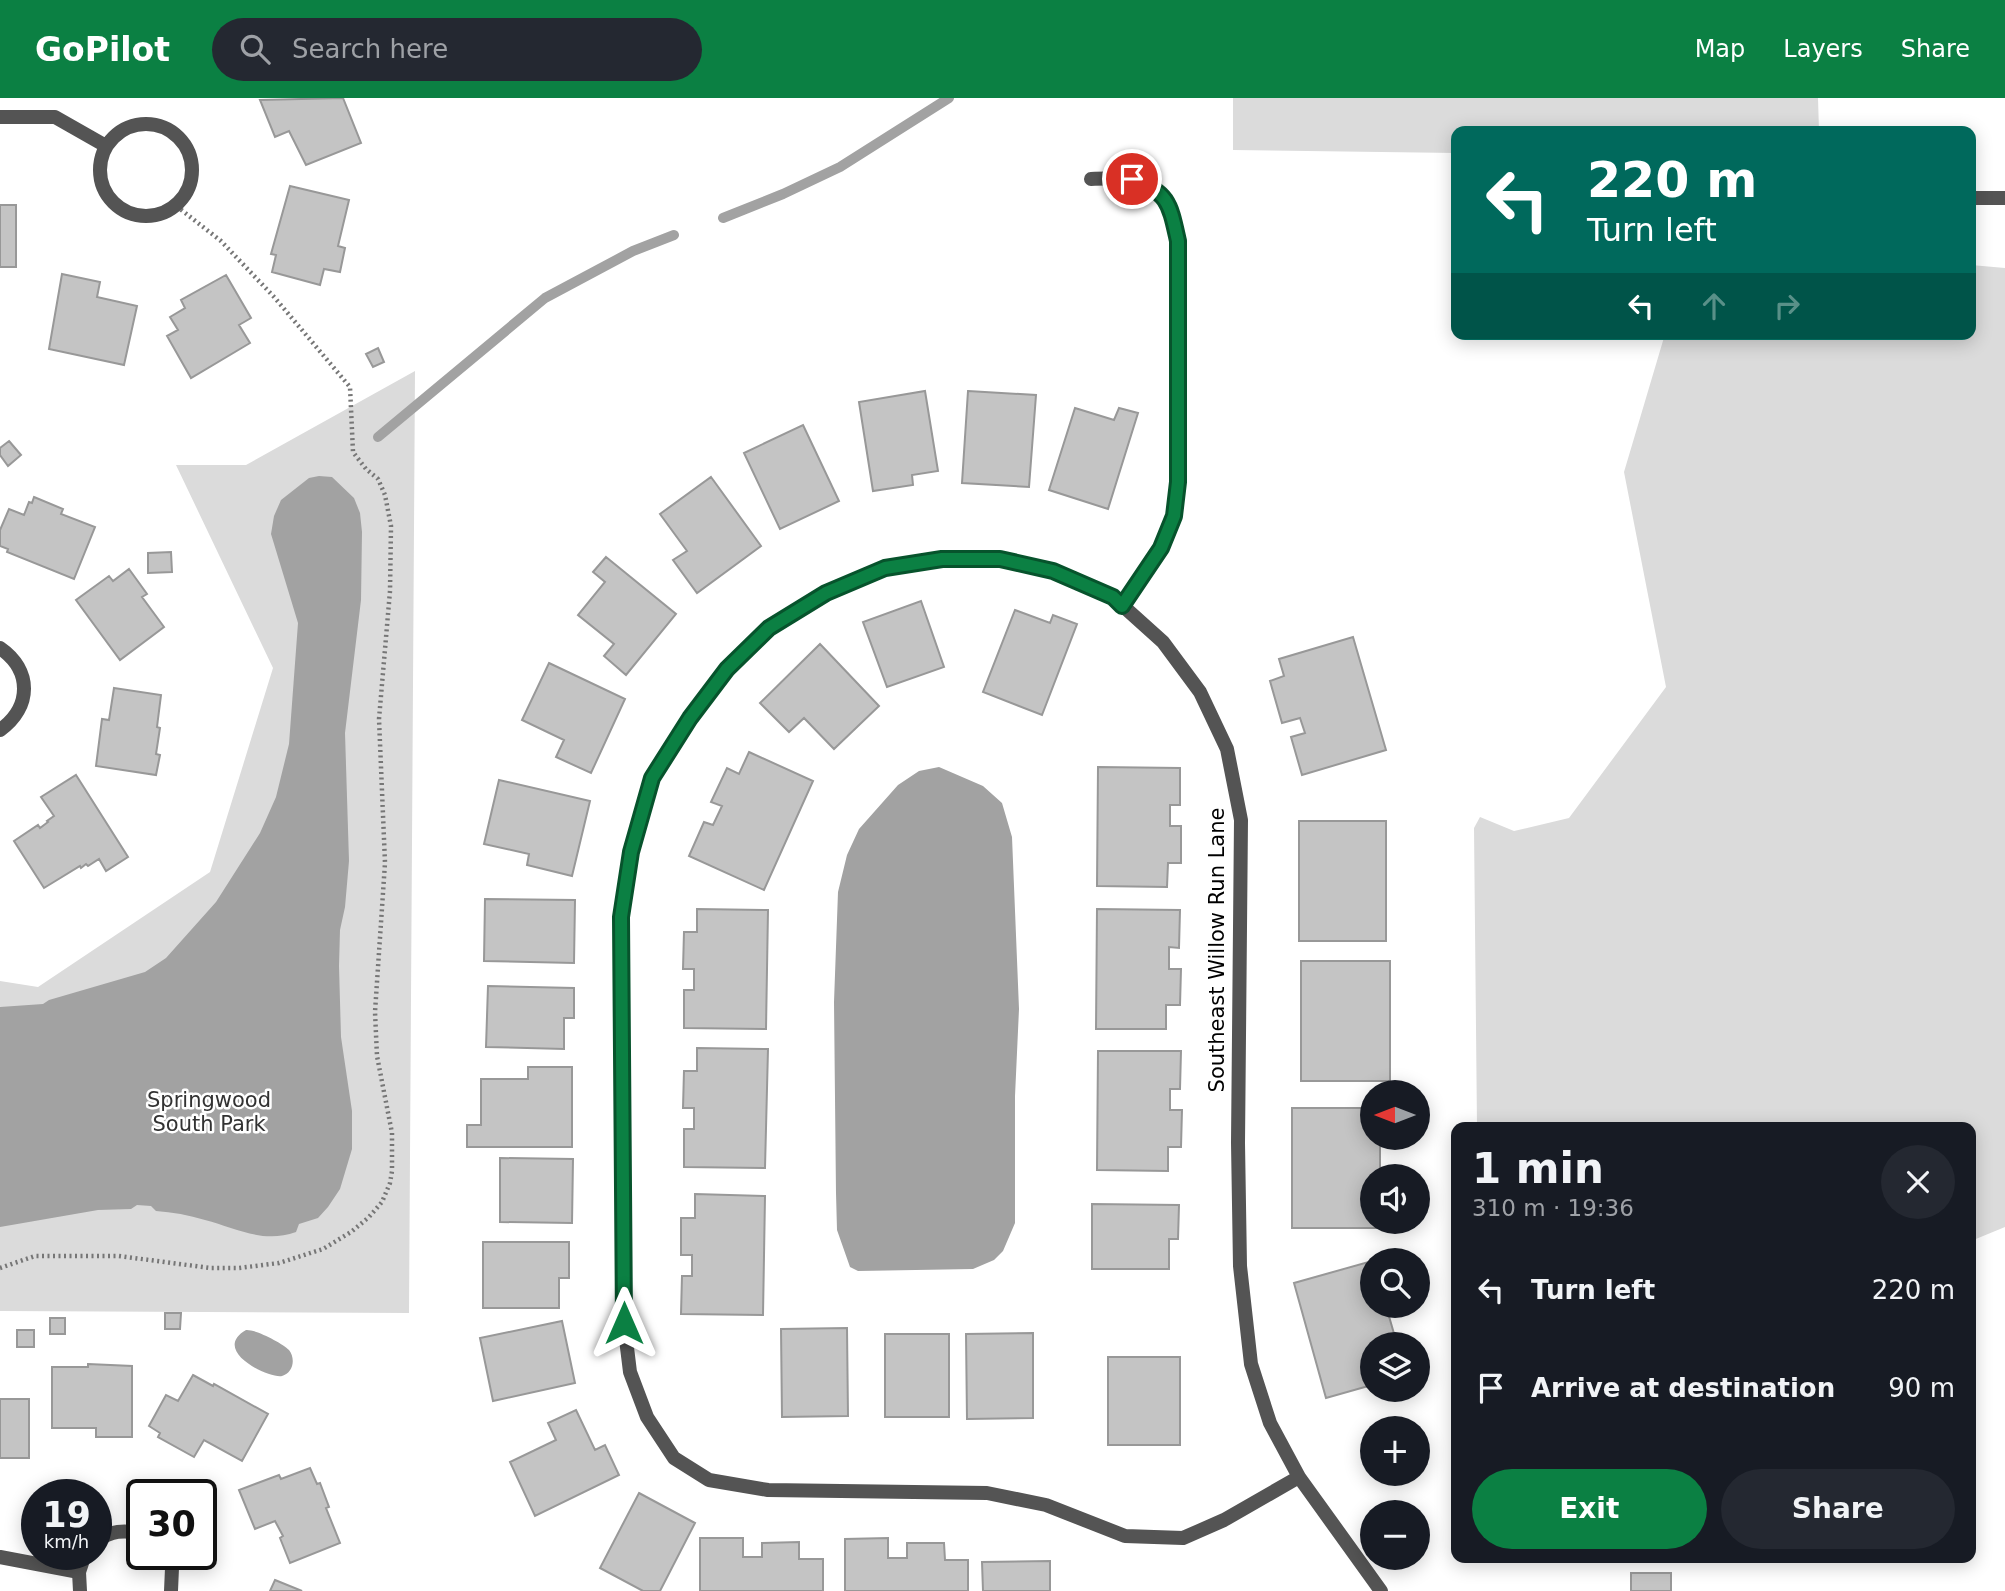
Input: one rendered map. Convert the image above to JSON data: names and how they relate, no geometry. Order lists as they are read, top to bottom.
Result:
{
  "streets": {
    "street": ["Southeast Willow Run Lane"]
  },
  "parks": ["Springwood South Park"],
  "north": "left",
  "page": {
    "header": "GoPilot",
    "search": "Search here",
    "nav": ["Map", "Layers", "Share"],
    "turn": ["220 m", "Turn left"],
    "map_buttons": ["+", "−"],
    "heading": ["1 min", "310 m · 19:36"],
    "list": [
      {
        "name": "Turn left",
        "value": "220 m"
      },
      {
        "name": "Arrive at destination",
        "value": "90 m"
      }
    ],
    "buttons": ["Exit", "Share"],
    "speed": "19 km/h",
    "limit": "30"
  }
}
